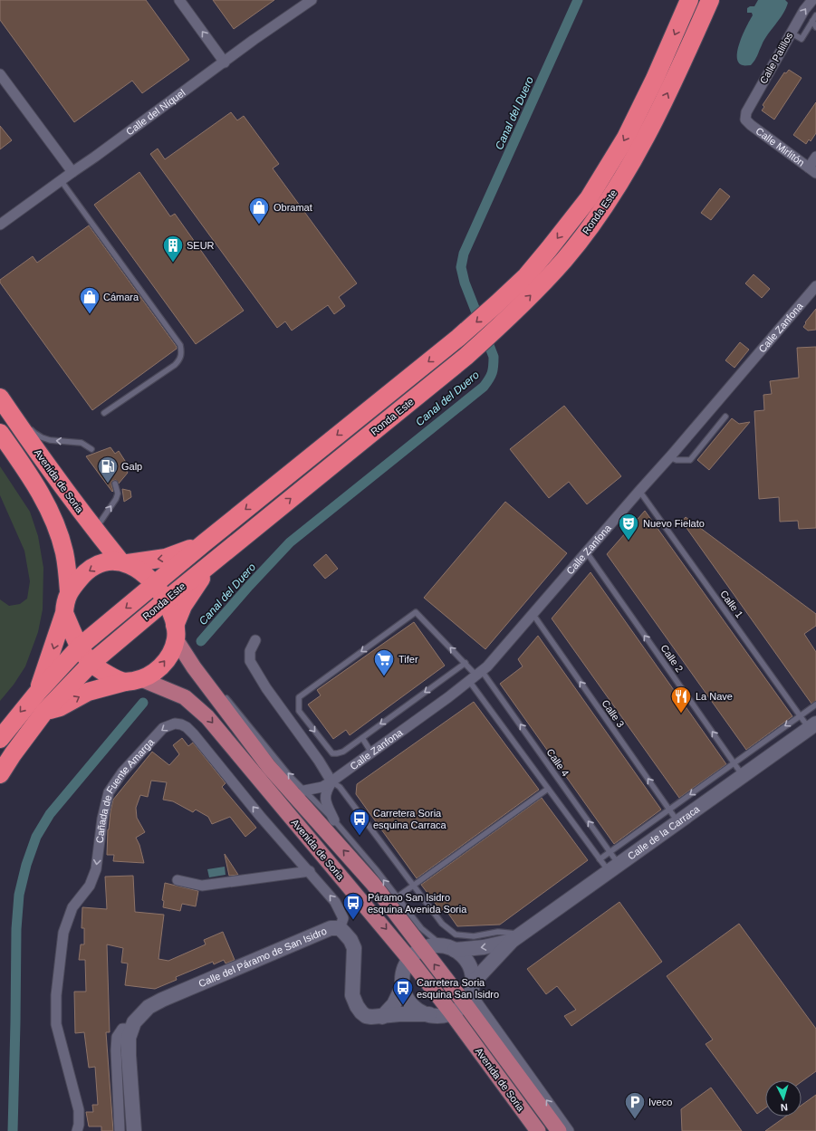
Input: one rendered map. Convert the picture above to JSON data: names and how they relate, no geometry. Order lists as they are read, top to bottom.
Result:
{
  "streets": {
    "highway": ["Ronda Este", "Avenida de Soria"],
    "street": [
      "Calle Palillos",
      "Calle del Níquel",
      "Calle Mirlitón",
      "Calle Zanfona",
      "Cañada de Fuente Amarga",
      "Calle de la Carraca",
      "Calle del Páramo de San Isidro"
    ],
    "lane": [
      "Calle 1",
      "Calle 2",
      "Calle 3",
      "Calle 4"
    ]
  },
  "crossings": [
    ["Calle Palillos", "Calle Mirlitón"],
    ["Ronda Este", "Avenida de Soria"],
    ["Calle Zanfona", "Calle 1"],
    ["Calle Zanfona", "Calle 2"],
    ["Calle Zanfona", "Calle 3"],
    ["Calle Zanfona", "Calle 4"],
    ["Avenida de Soria", "Calle de la Carraca"],
    ["Avenida de Soria", "Calle del Páramo de San Isidro"],
    ["Calle 1", "Calle de la Carraca"],
    ["Calle 2", "Calle de la Carraca"],
    ["Calle 3", "Calle de la Carraca"],
    ["Calle 4", "Calle de la Carraca"],
    ["Cañada de Fuente Amarga", "Calle del Páramo de San Isidro"],
    ["Calle de la Carraca", "Calle del Páramo de San Isidro"]
  ],
  "one_way": ["Calle 2", "Calle 3"],
  "water": ["Canal del Duero"],
  "places": {
    "shop": ["Obramat", "Cámara"],
    "building": ["SEUR"],
    "fuel station": ["Galp"],
    "theatre": ["Nuevo Fielato"],
    "supermarket": ["Tifer"],
    "restaurant": ["La Nave"],
    "bus stop": ["Carretera Soria esquina Carraca", "Páramo San Isidro esquina Avenida Soria", "Carretera Soria esquina San Isidro"],
    "parking": ["Iveco"]
  },
  "north": "bottom"
}
